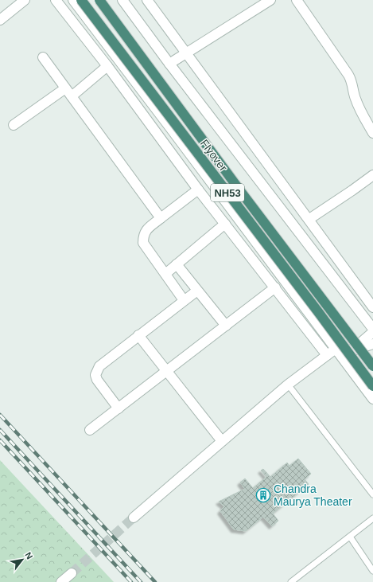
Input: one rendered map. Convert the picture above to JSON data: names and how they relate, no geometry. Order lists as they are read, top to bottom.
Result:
{
  "streets": {
    "highway": ["Flyover", "NH53"]
  },
  "places": {
    "building": ["Chandra Maurya Theater"]
  },
  "north": "top right"
}
